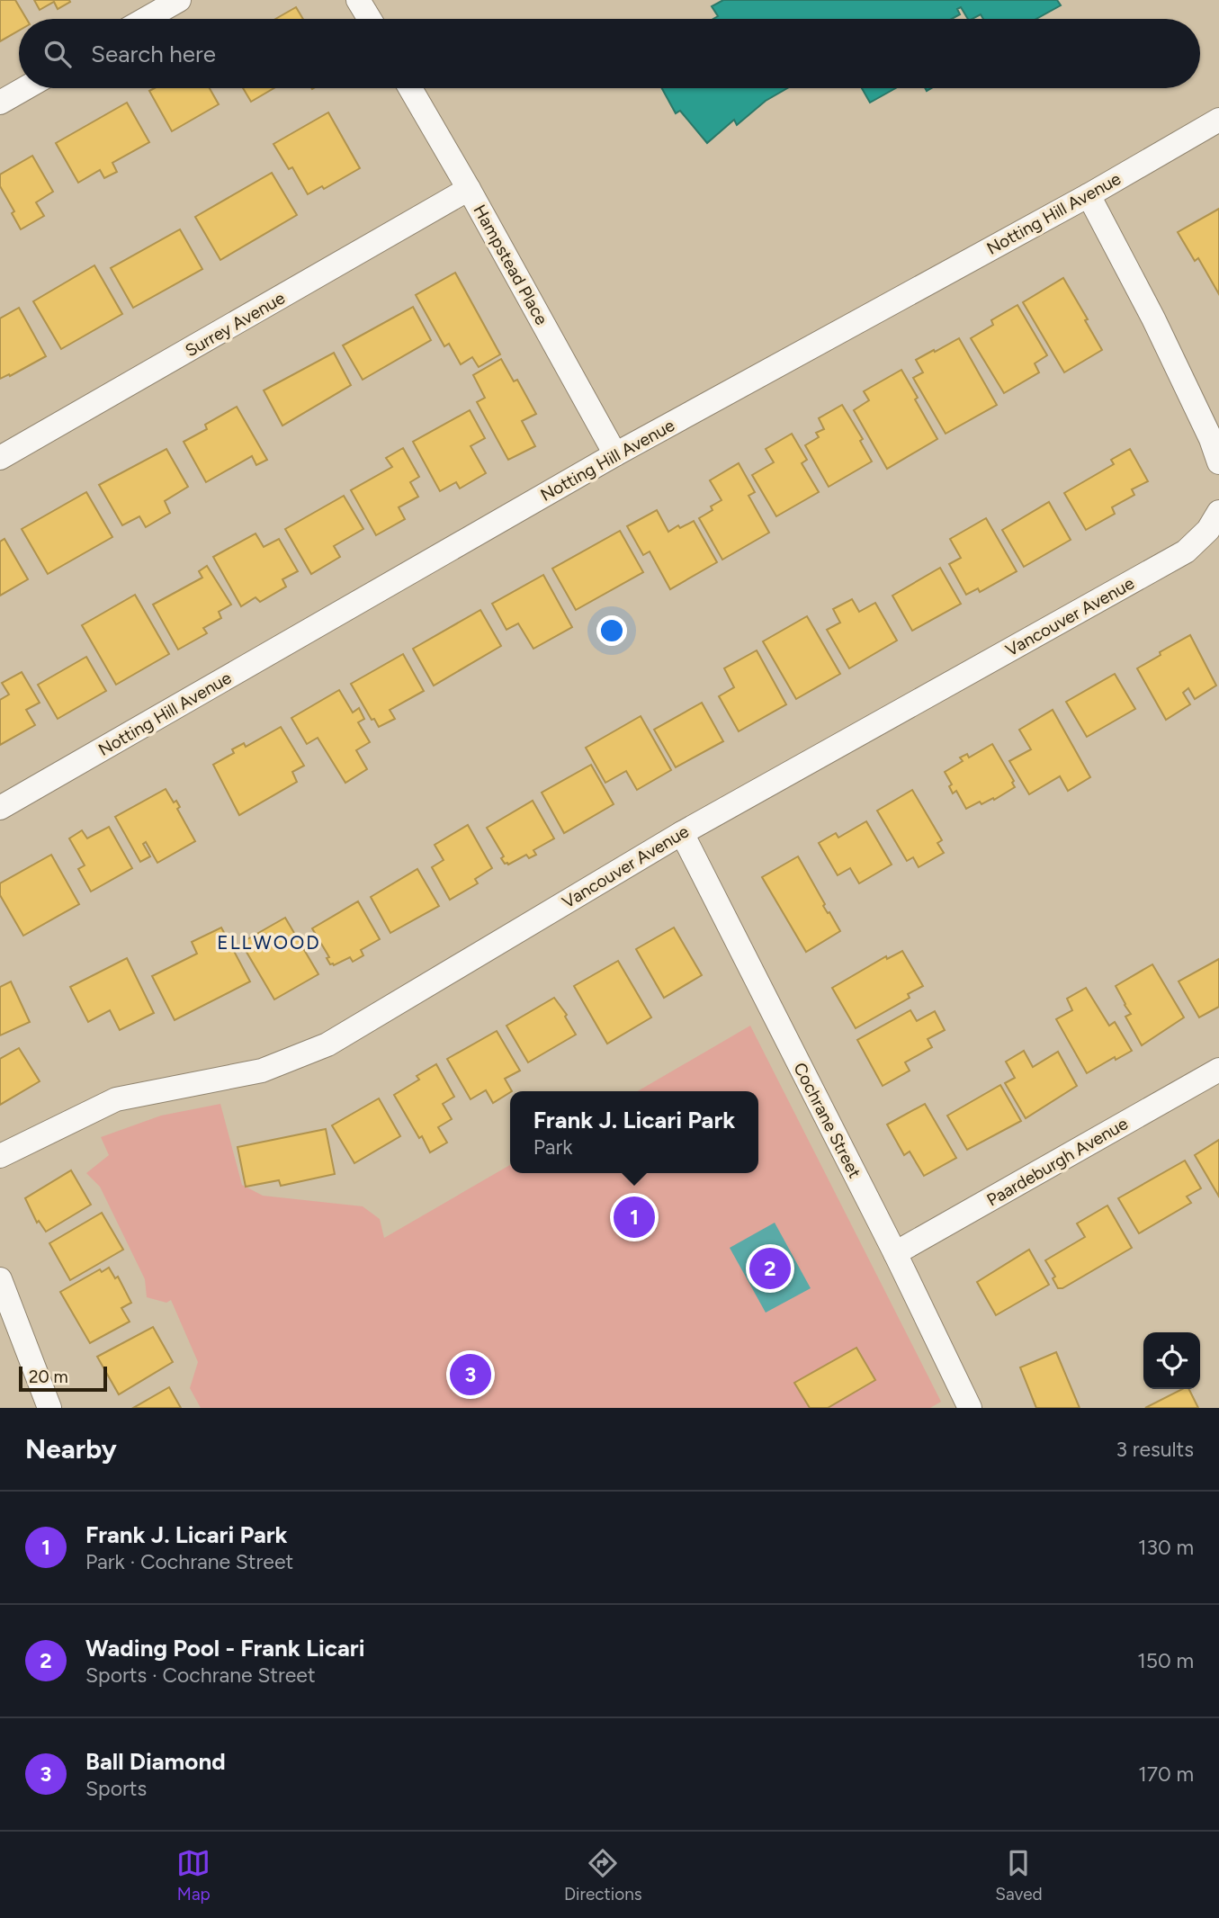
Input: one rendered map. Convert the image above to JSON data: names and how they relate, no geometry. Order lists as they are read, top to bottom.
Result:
{
  "streets": {
    "street": [
      "Notting Hill Avenue",
      "Hampstead Place",
      "Surrey Avenue",
      "Vancouver Avenue",
      "Cochrane Street",
      "Paardeburgh Avenue"
    ]
  },
  "crossings": [
    ["Notting Hill Avenue", "Hampstead Place"],
    ["Hampstead Place", "Surrey Avenue"],
    ["Vancouver Avenue", "Cochrane Street"],
    ["Cochrane Street", "Paardeburgh Avenue"]
  ],
  "districts": ["ELLWOOD"],
  "scale_bar": "20 m",
  "page": {
    "search": "Search here",
    "popup": ["Frank J. Licari Park", "Park"],
    "pins": ["1", "2", "3"],
    "scale": "20 m",
    "heading": ["Nearby", "3 results"],
    "list": [
      {
        "mark": "1",
        "name": "Frank J. Licari Park",
        "note": "Park · Cochrane Street",
        "value": "130 m"
      },
      {
        "mark": "2",
        "name": "Wading Pool - Frank Licari",
        "note": "Sports · Cochrane Street",
        "value": "150 m"
      },
      {
        "mark": "3",
        "name": "Ball Diamond",
        "note": "Sports",
        "value": "170 m"
      }
    ],
    "nav": ["Map", "Directions", "Saved"]
  }
}
